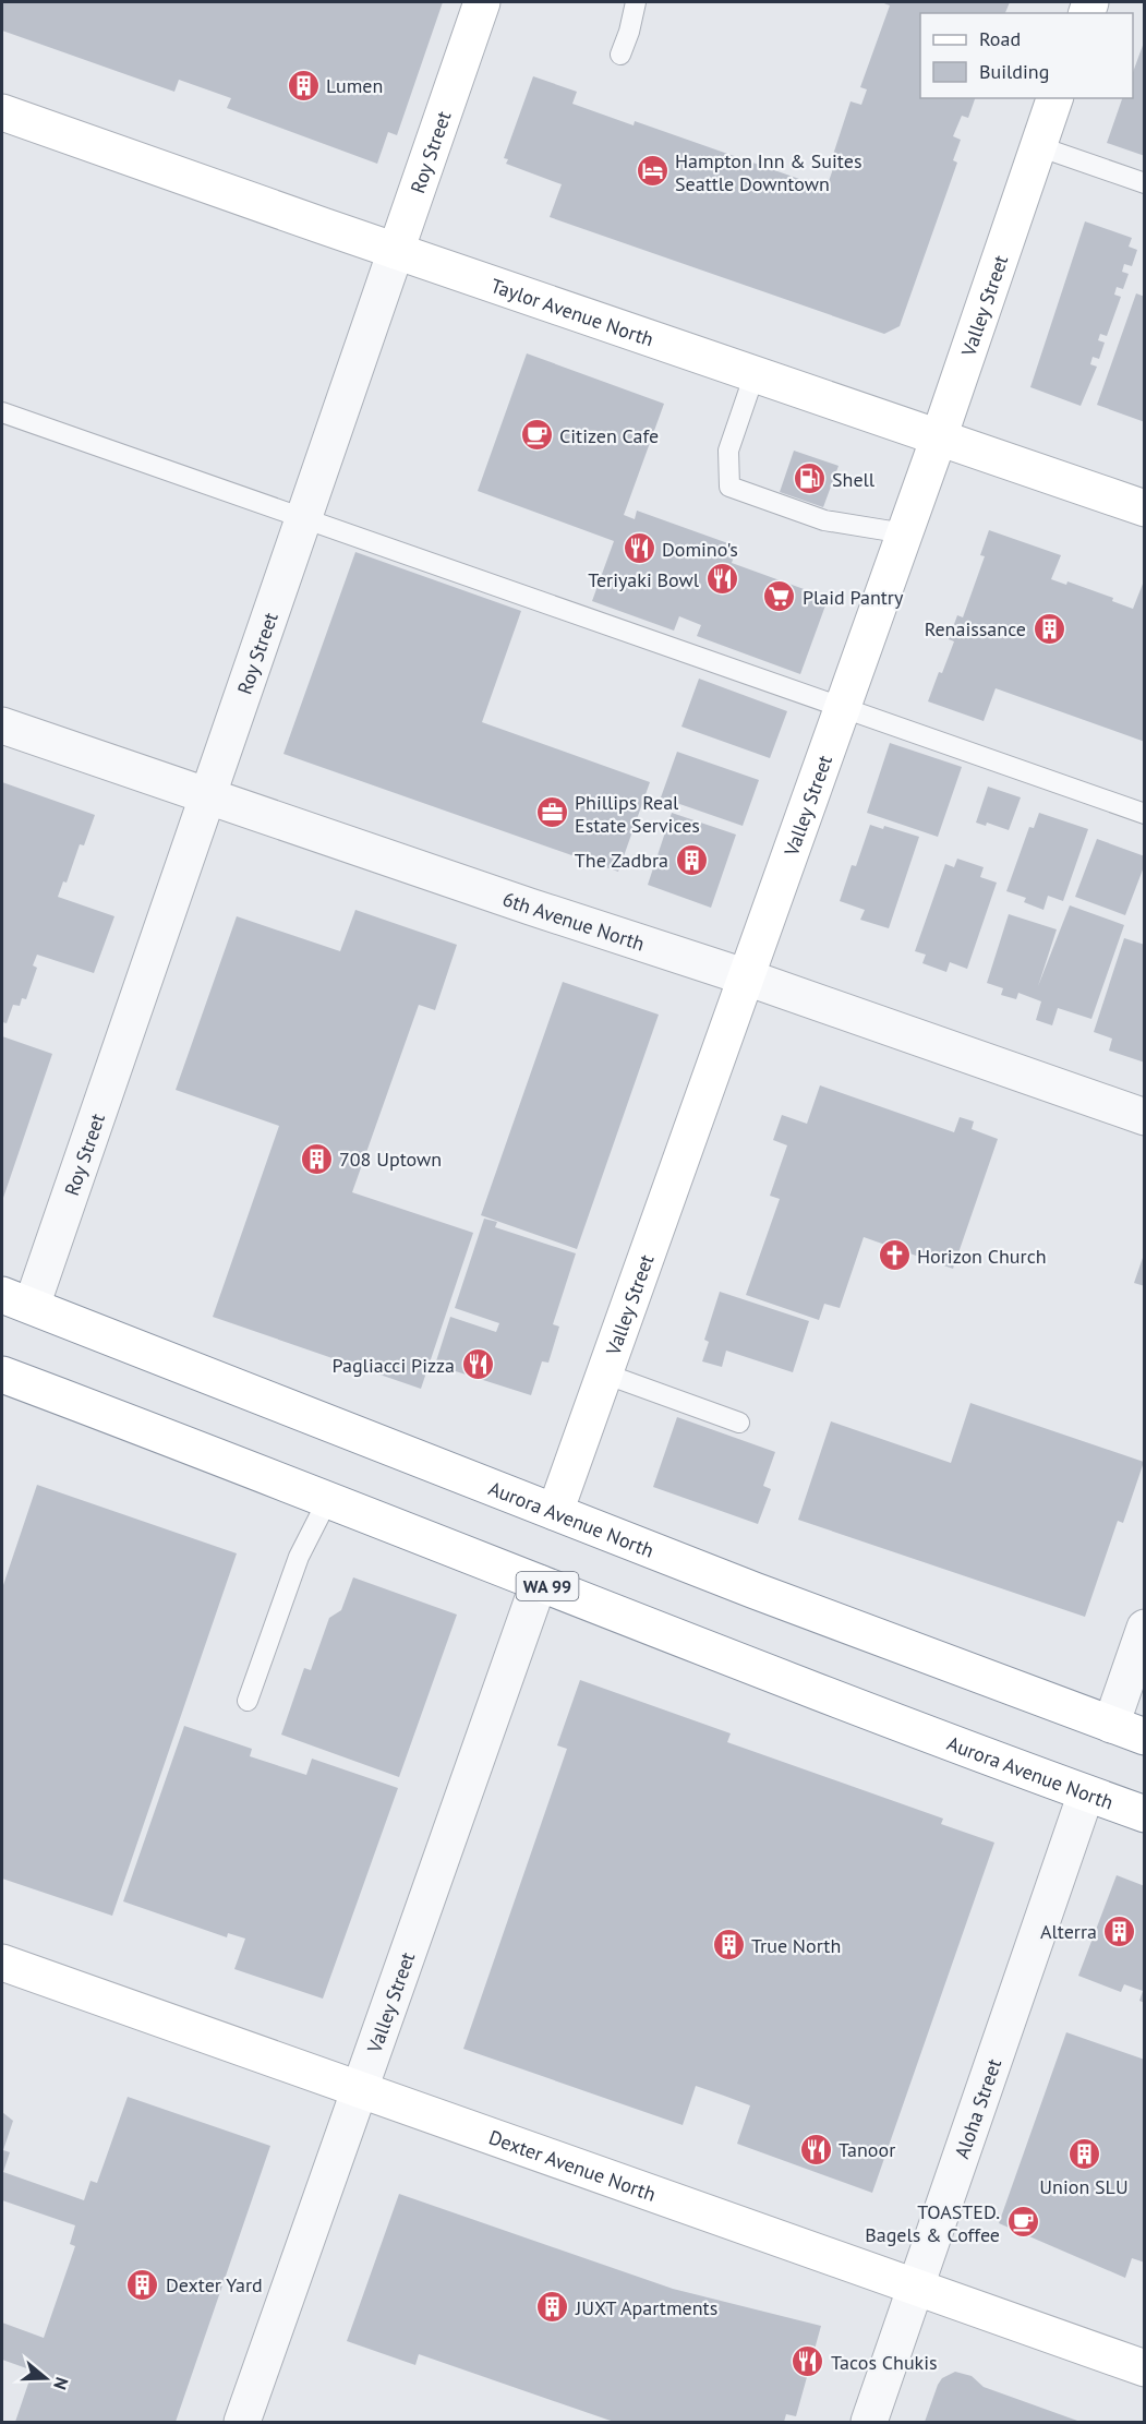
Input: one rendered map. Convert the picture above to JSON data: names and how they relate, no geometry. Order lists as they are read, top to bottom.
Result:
{
  "streets": {
    "main road": [
      "Roy Street",
      "Valley Street",
      "Taylor Avenue North",
      "Aurora Avenue North",
      "WA 99",
      "Dexter Avenue North"
    ],
    "street": ["6th Avenue North", "Aloha Street"]
  },
  "crossings": [
    ["Roy Street", "Taylor Avenue North"],
    ["Roy Street", "6th Avenue North"],
    ["Roy Street", "Aurora Avenue North"],
    ["Valley Street", "Taylor Avenue North"],
    ["Valley Street", "6th Avenue North"],
    ["Valley Street", "Aurora Avenue North"],
    ["Valley Street", "Dexter Avenue North"],
    ["Aurora Avenue North", "Aloha Street"],
    ["Aloha Street", "Dexter Avenue North"]
  ],
  "places": {
    "building": [
      "Lumen",
      "Renaissance",
      "The Zadbra",
      "708 Uptown",
      "Alterra",
      "True North",
      "Union SLU",
      "Dexter Yard",
      "JUXT Apartments"
    ],
    "hotel": ["Hampton Inn & Suites Seattle Downtown"],
    "cafe": ["Citizen Cafe", "TOASTED. Bagels & Coffee"],
    "fuel station": ["Shell"],
    "restaurant": [
      "Domino's",
      "Teriyaki Bowl",
      "Pagliacci Pizza",
      "Tanoor",
      "Tacos Chukis"
    ],
    "supermarket": ["Plaid Pantry"],
    "office": ["Phillips Real Estate Services"],
    "church": ["Horizon Church"]
  },
  "legend": ["Road", "Building"],
  "north": "right"
}
